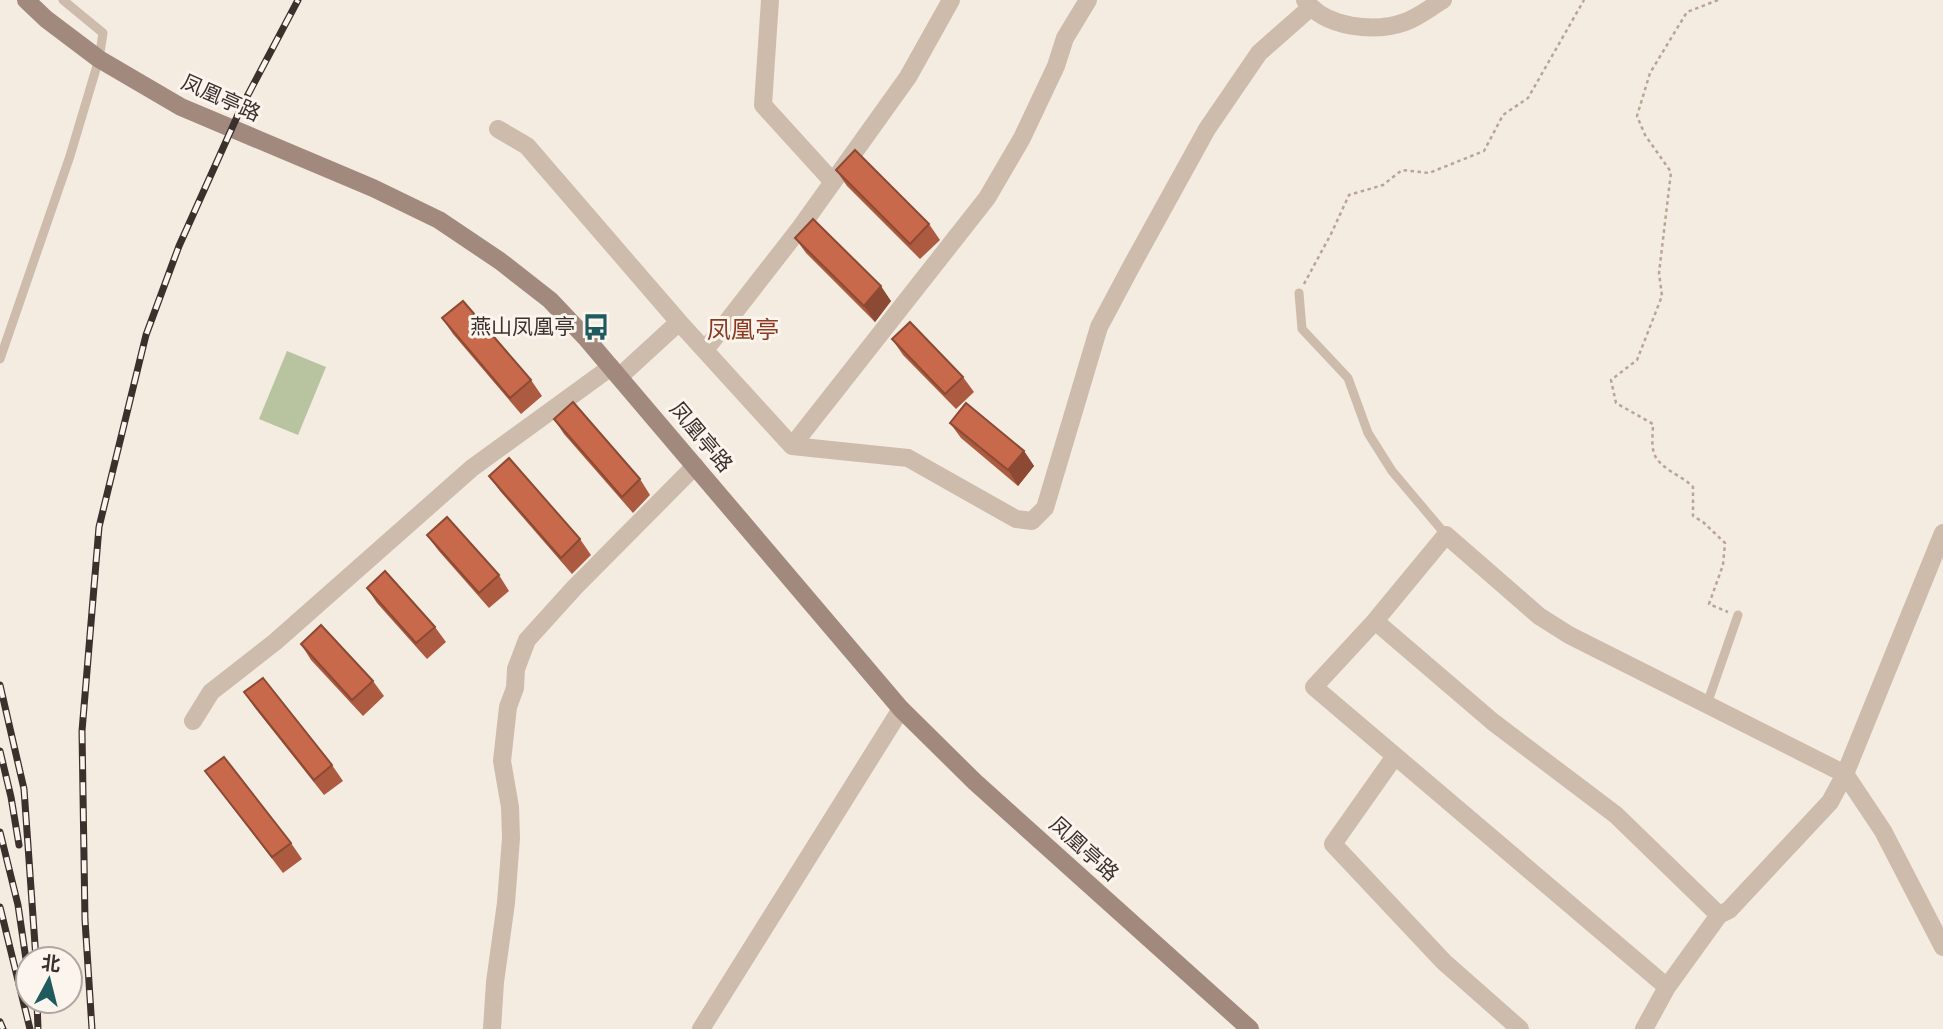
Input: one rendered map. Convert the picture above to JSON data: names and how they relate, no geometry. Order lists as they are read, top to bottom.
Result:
{
  "streets": {
    "street": ["凤凰亭路"]
  },
  "districts": ["凤凰亭"],
  "places": {
    "bus stop": ["燕山凤凰亭"]
  },
  "north": "top"
}
